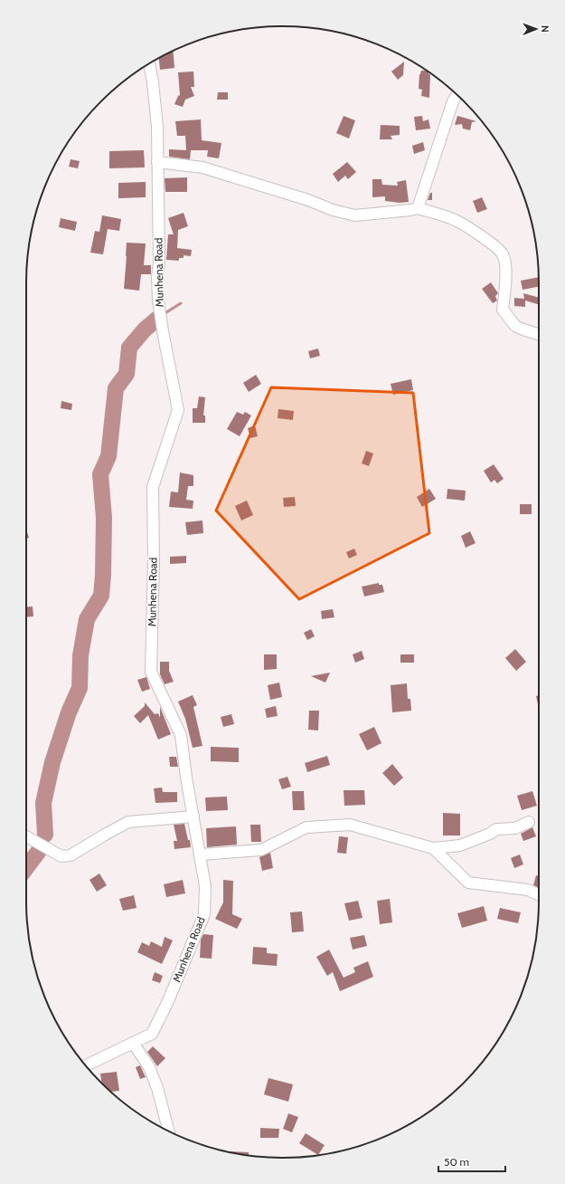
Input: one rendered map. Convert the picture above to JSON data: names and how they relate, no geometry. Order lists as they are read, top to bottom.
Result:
{
  "streets": {
    "street": ["Munhena Road"]
  },
  "scale_bar": "50 m",
  "north": "right"
}
